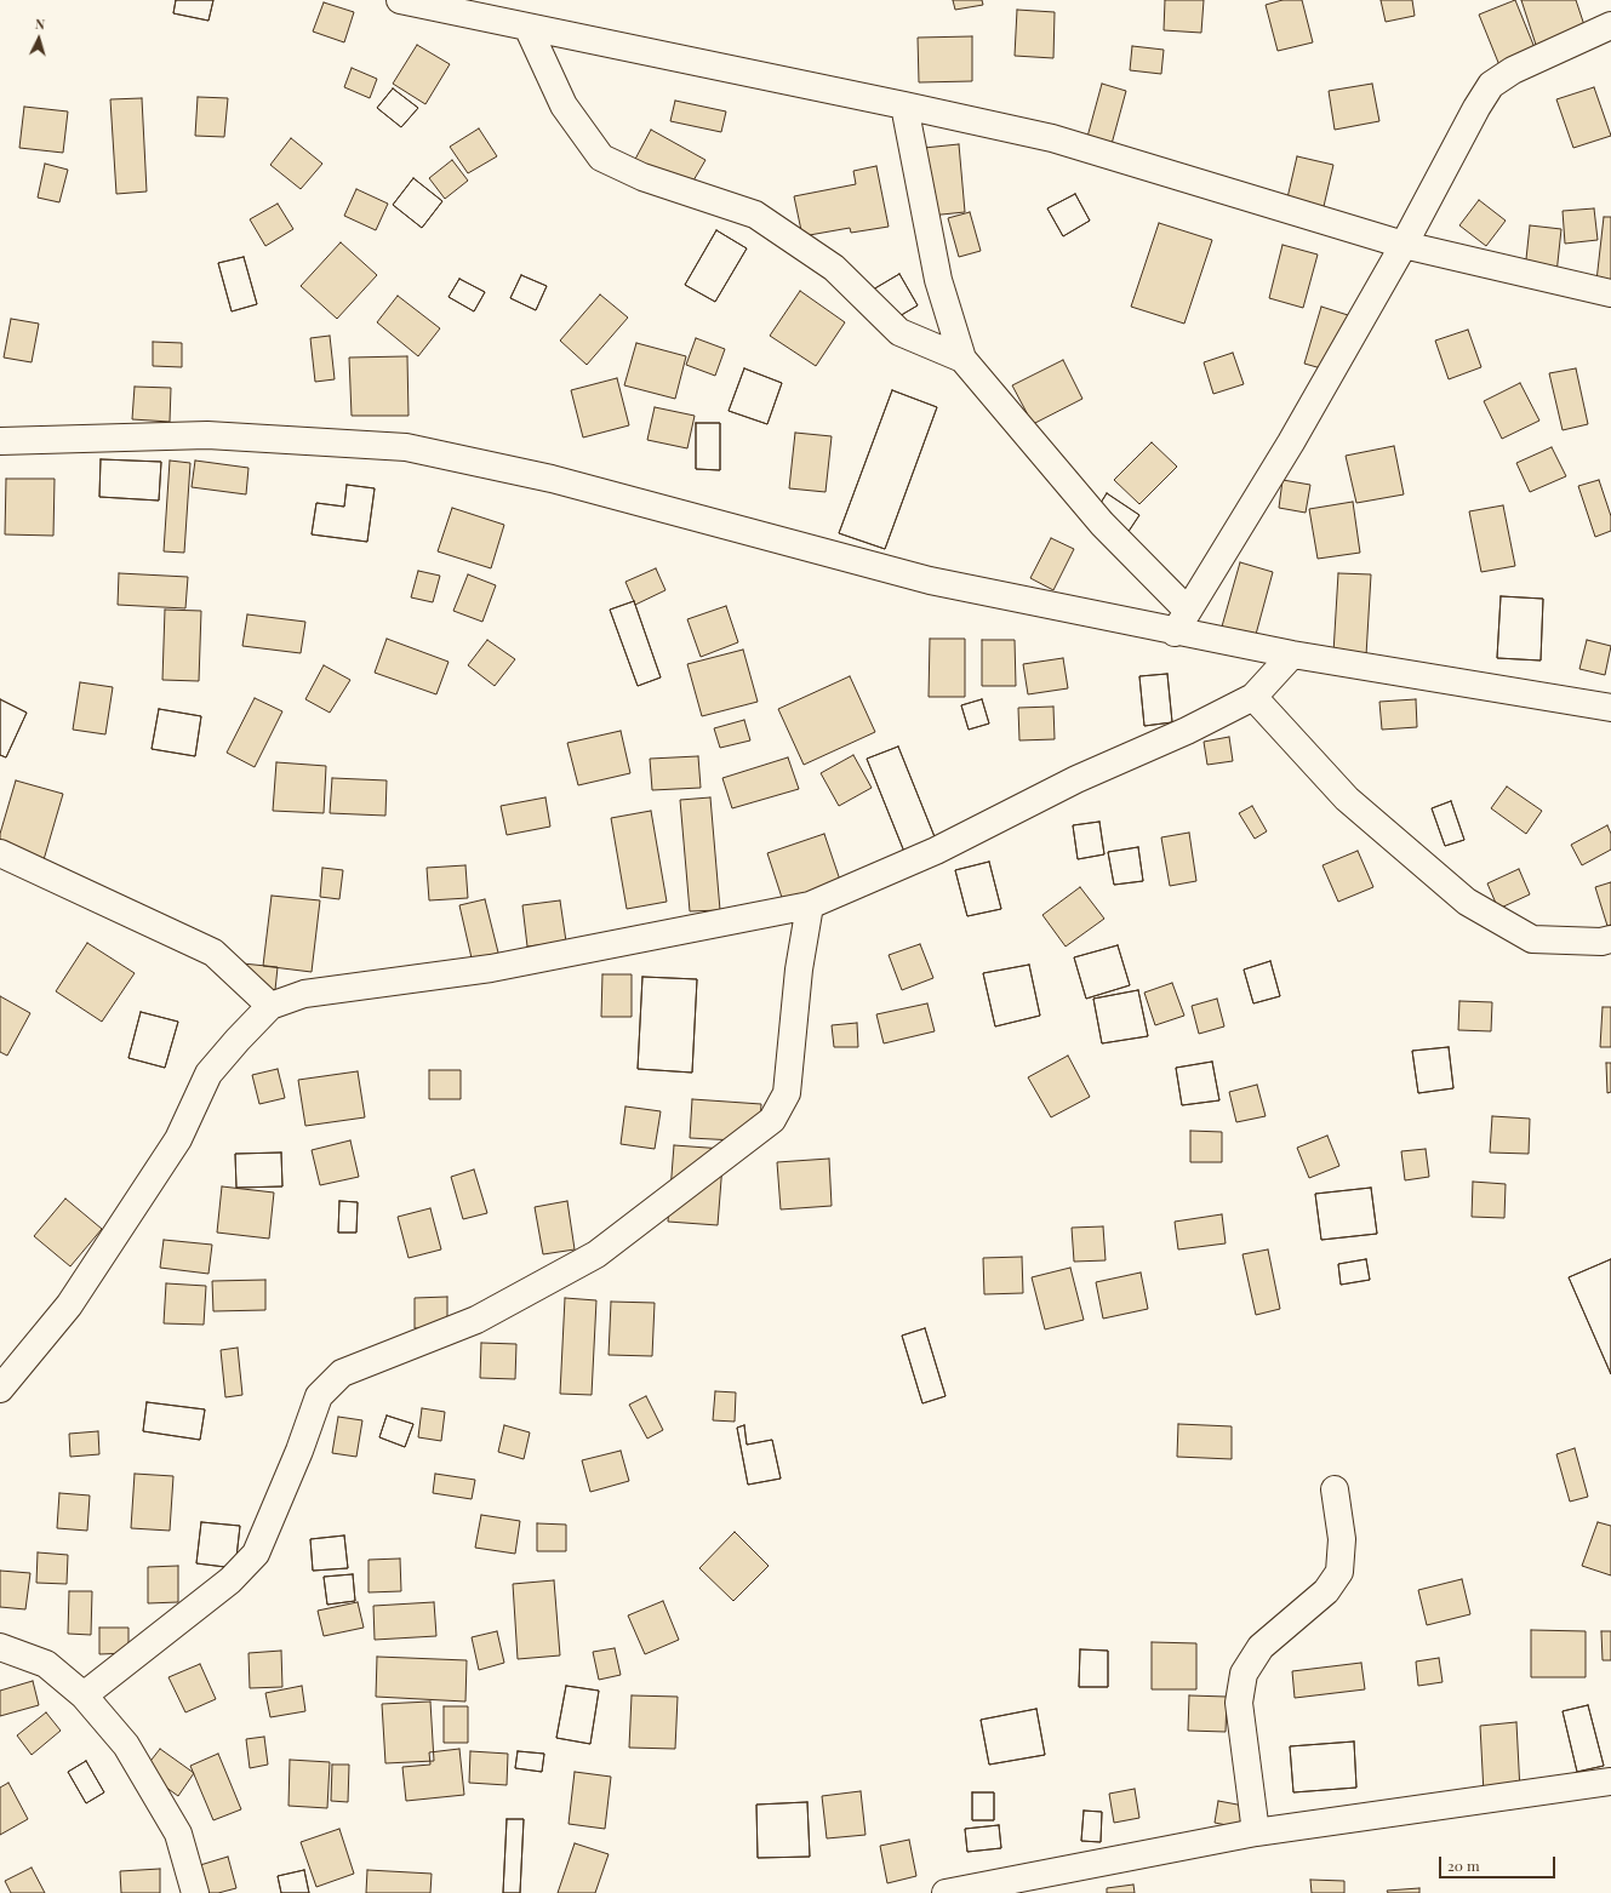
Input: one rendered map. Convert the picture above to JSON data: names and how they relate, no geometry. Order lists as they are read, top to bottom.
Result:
{
  "scale_bar": "20 m",
  "north": "top"
}
